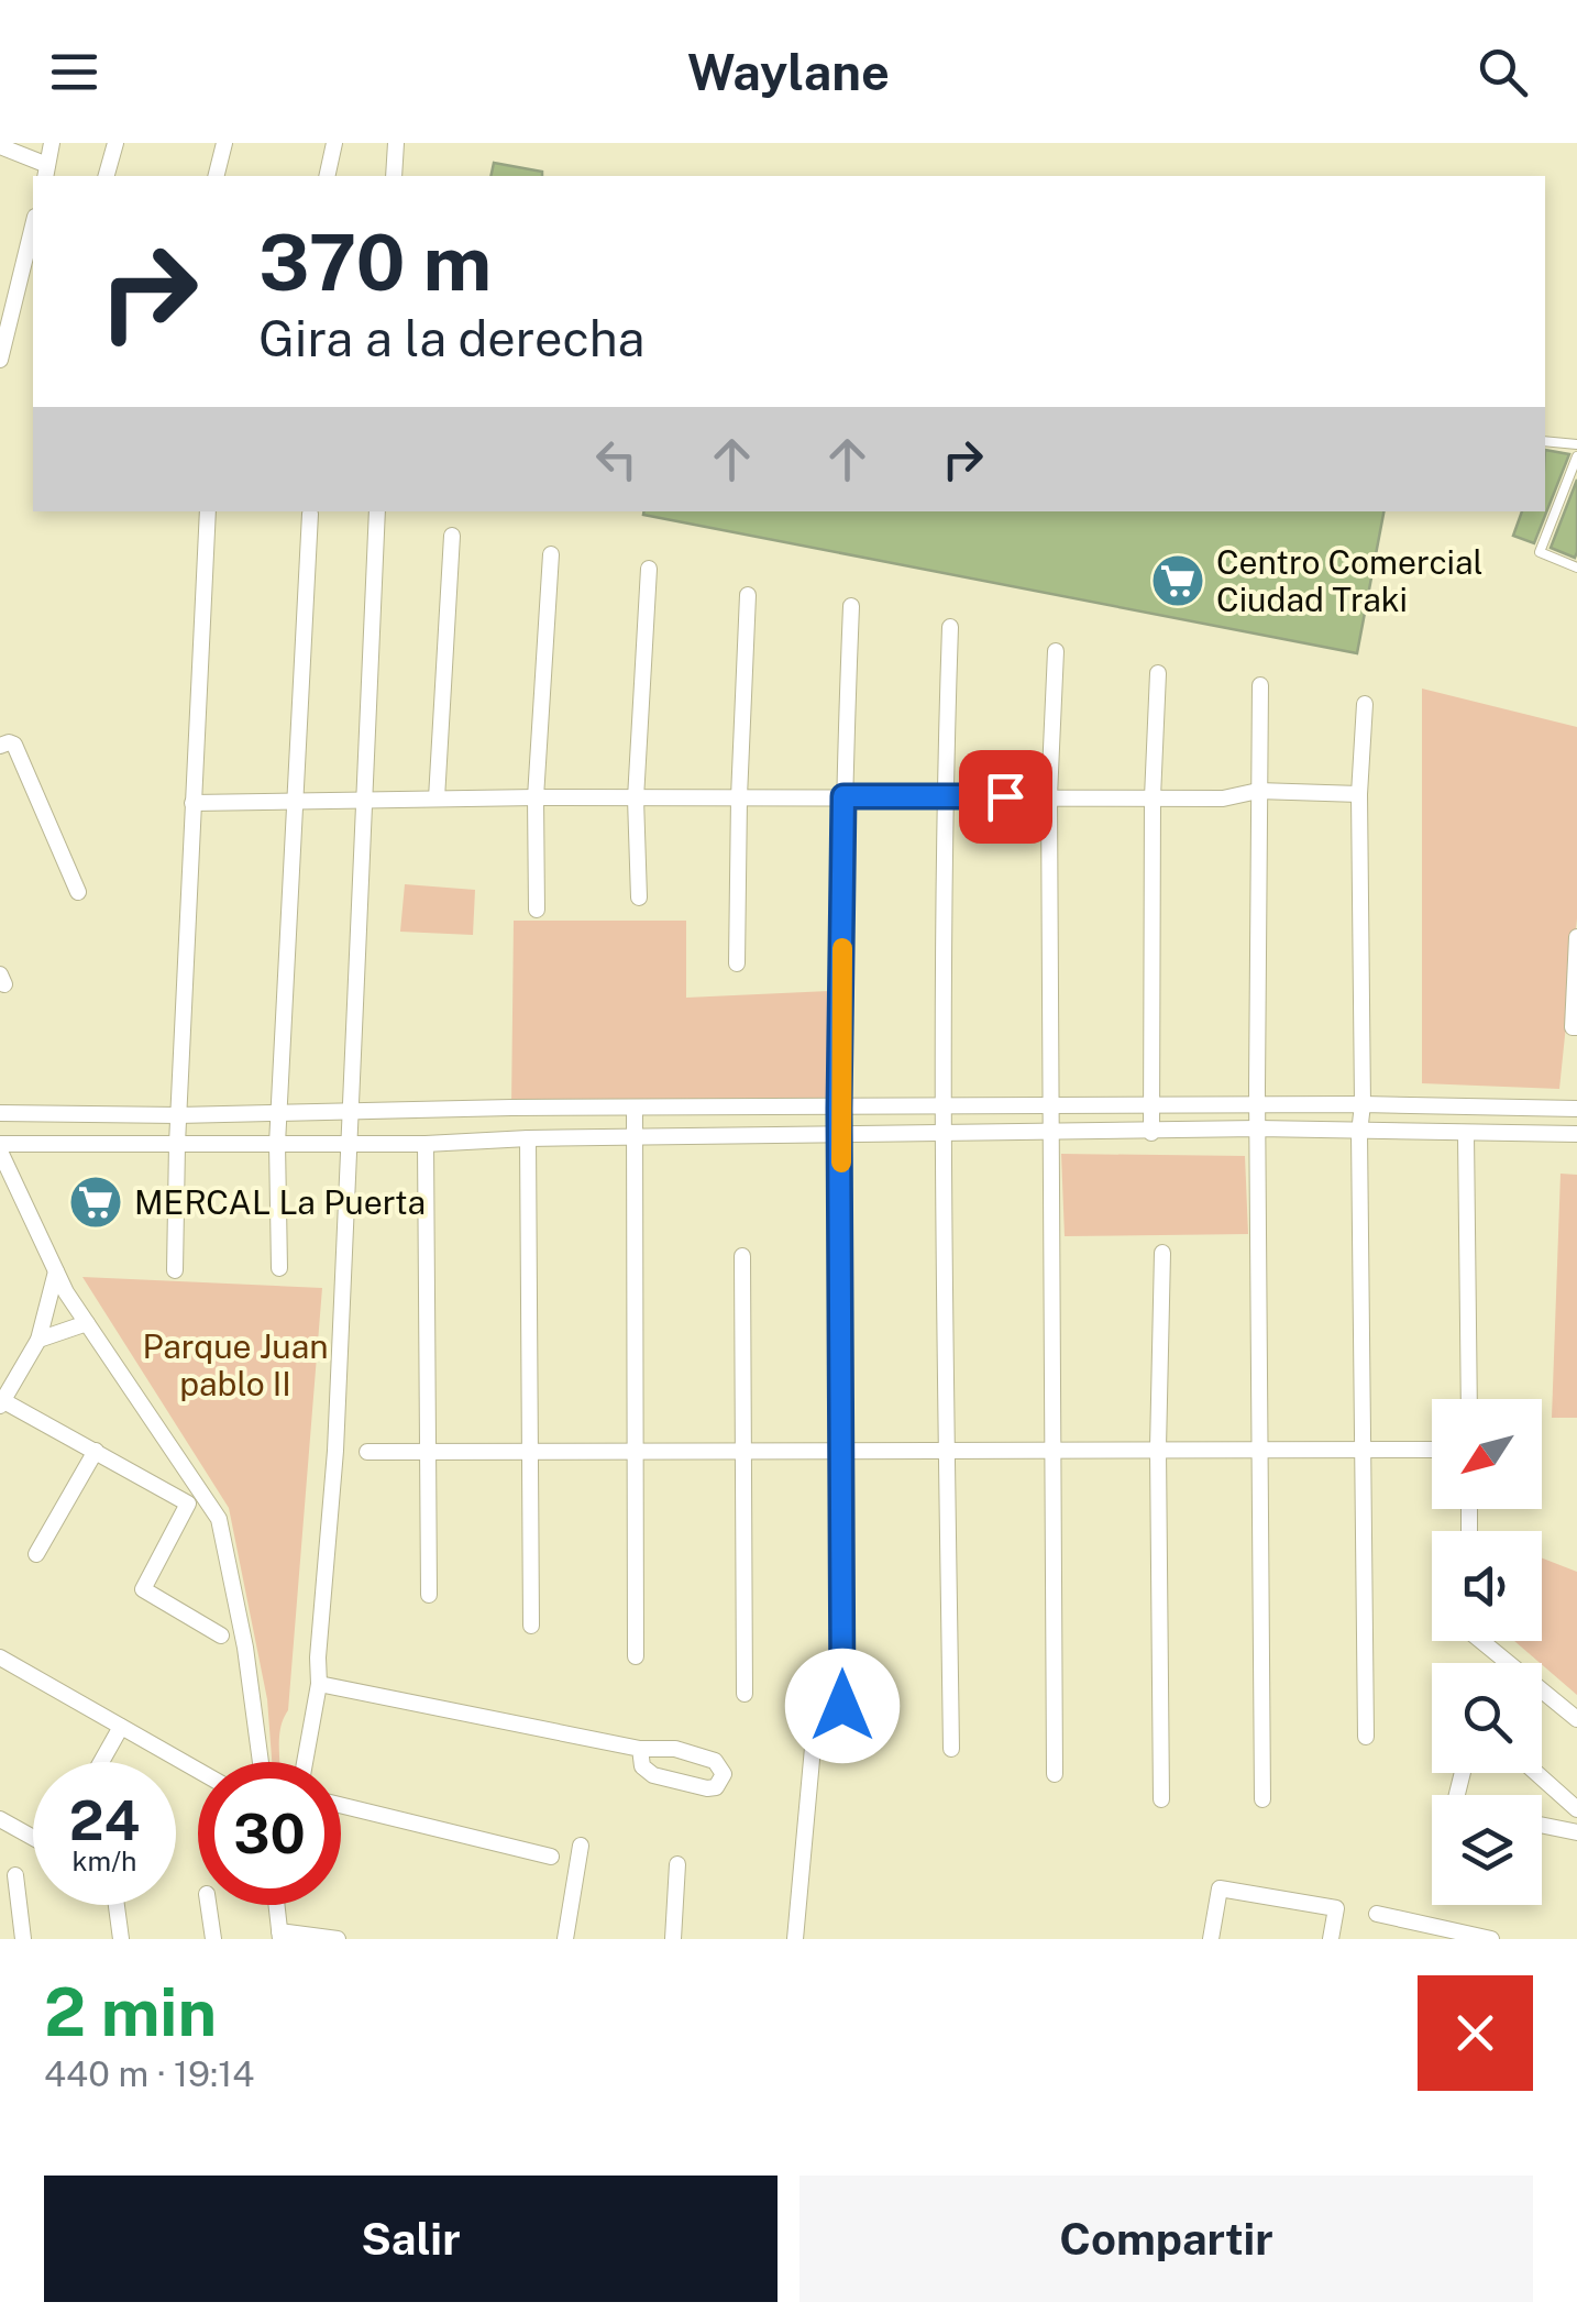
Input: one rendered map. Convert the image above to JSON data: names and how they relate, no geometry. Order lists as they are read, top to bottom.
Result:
{
  "parks": ["Parque Juan pablo II"],
  "places": {
    "supermarket": ["Centro Comercial Ciudad Traki", "MERCAL La Puerta"]
  },
  "north": "bottom left",
  "page": {
    "header": "Waylane",
    "turn": ["370 m", "Gira a la derecha"],
    "speed": "24 km/h",
    "limit": "30",
    "heading": ["2 min", "440 m · 19:14"],
    "buttons": ["Salir", "Compartir"]
  }
}
